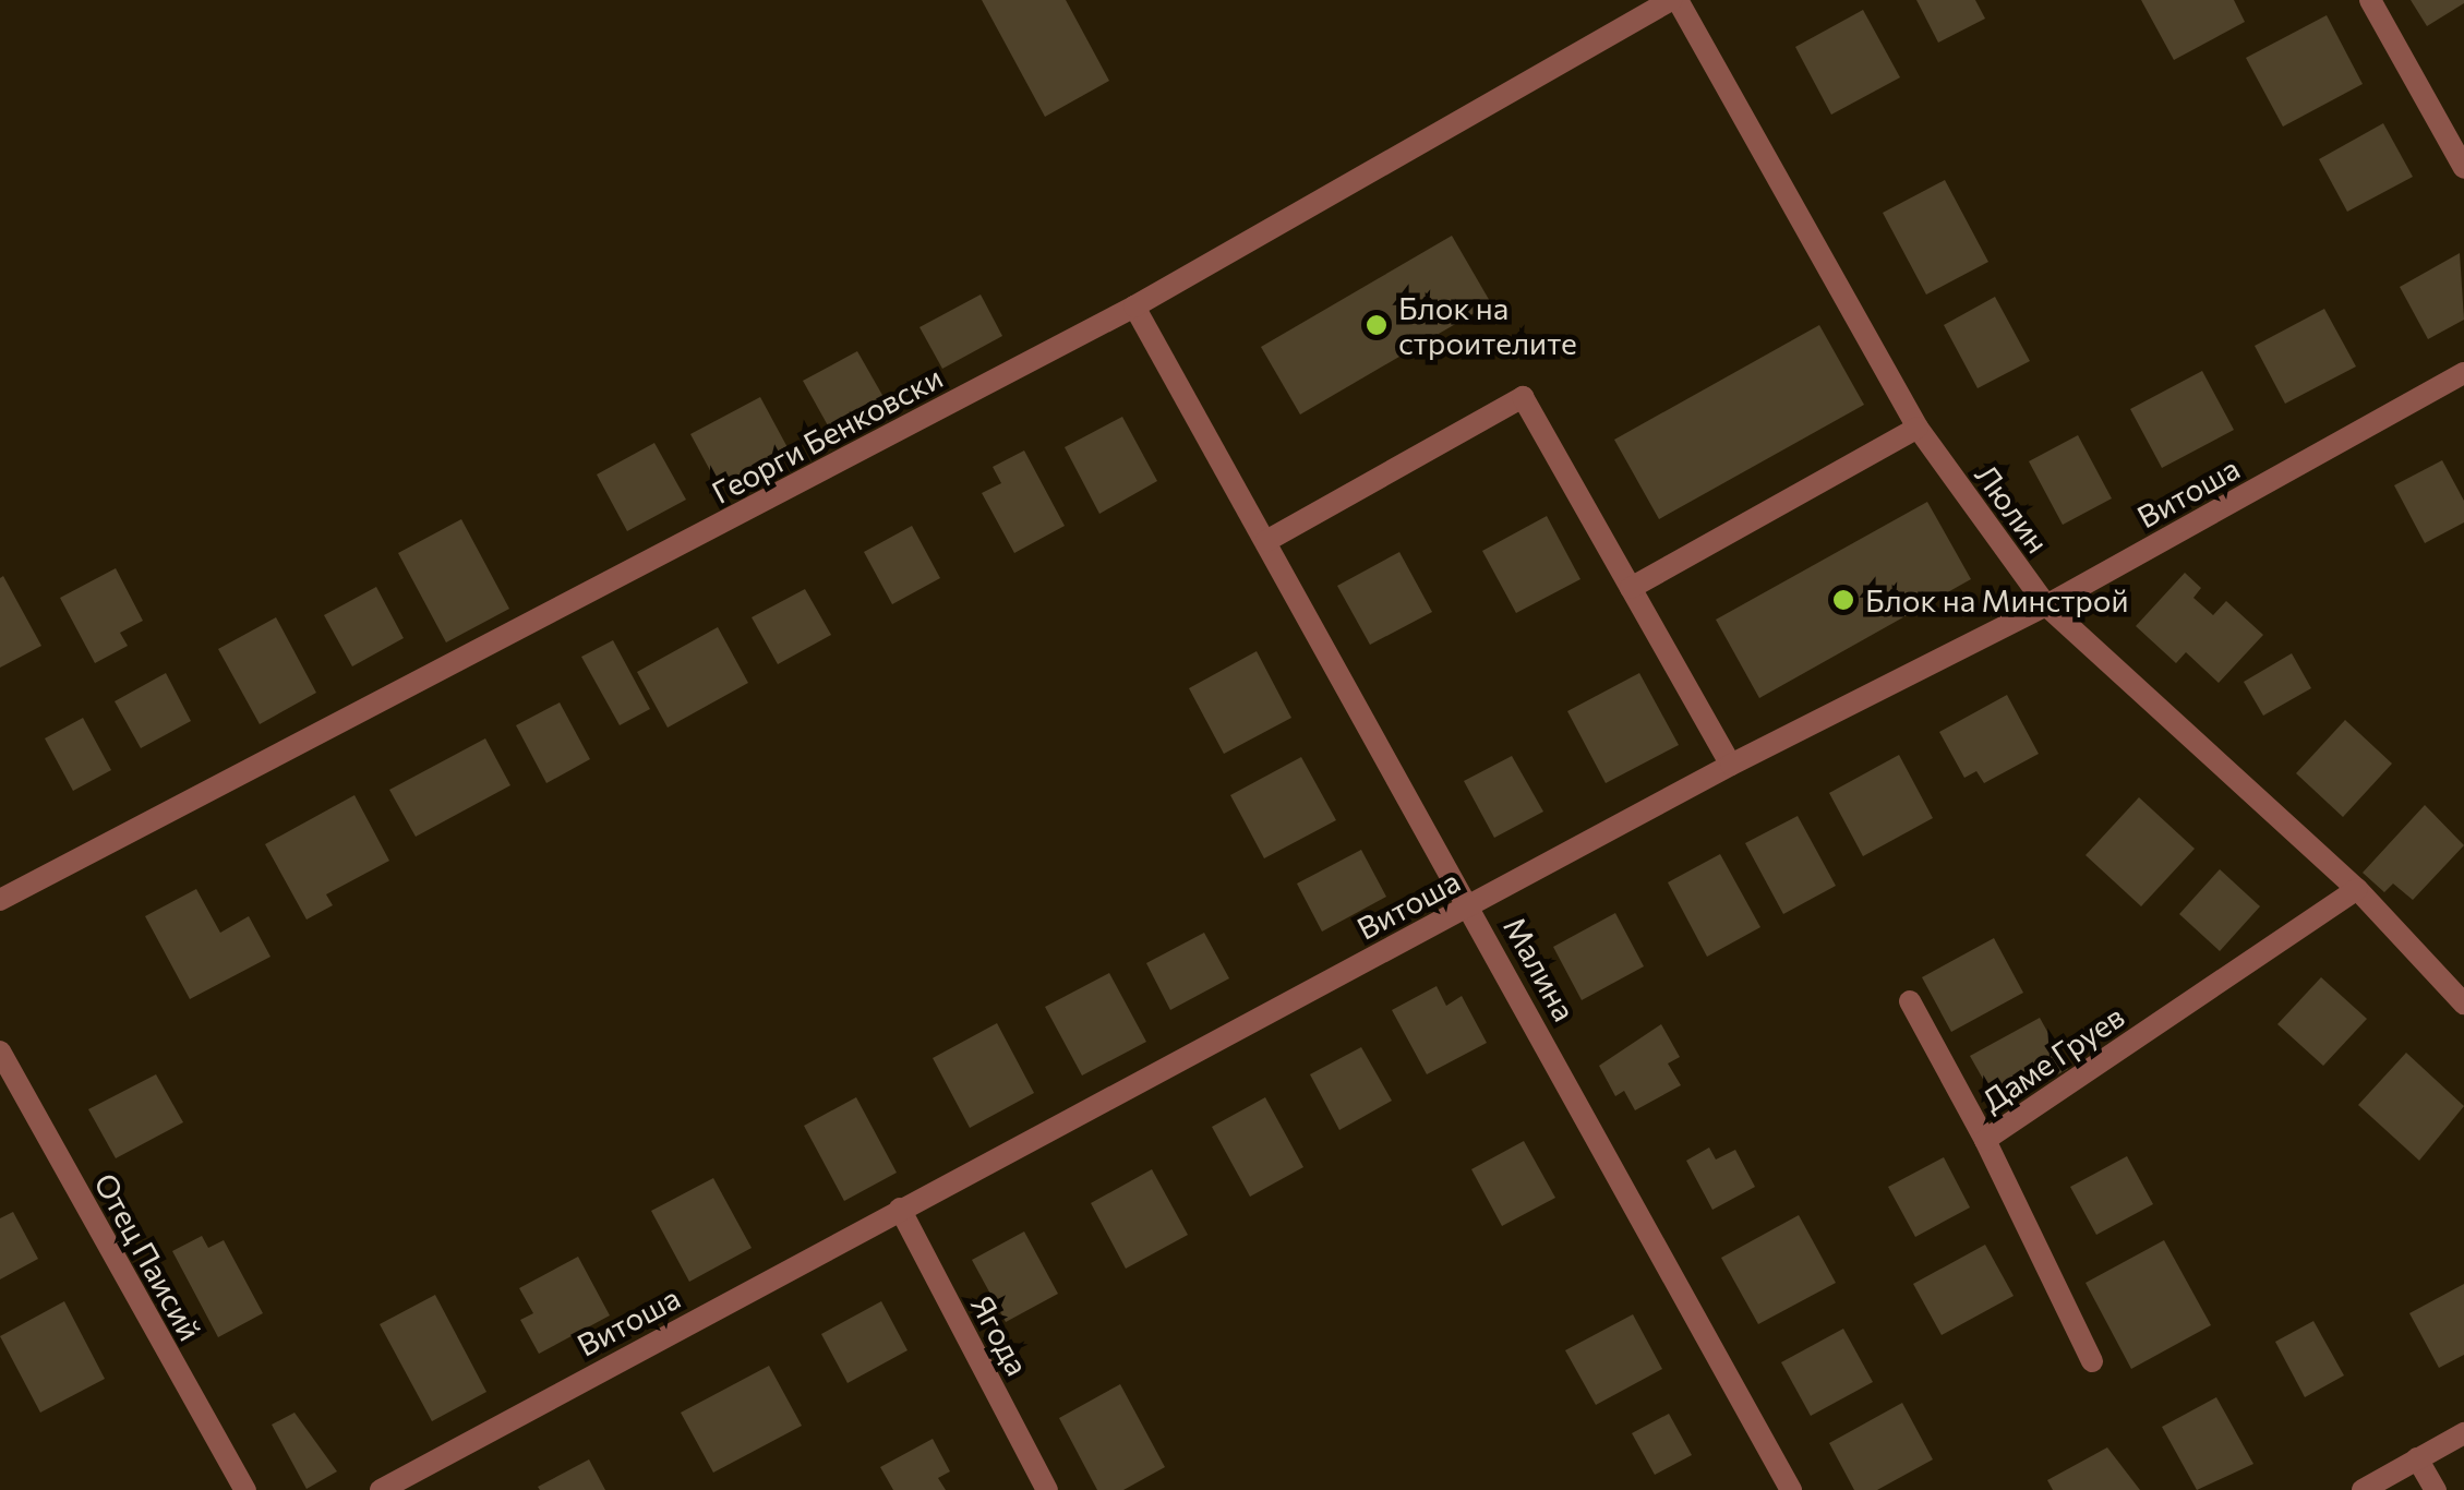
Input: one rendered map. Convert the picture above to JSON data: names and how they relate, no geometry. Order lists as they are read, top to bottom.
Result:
{
  "streets": {
    "street": [
      "Георги Бенковски",
      "Витоша",
      "Люлин",
      "Малина",
      "Даме Груев",
      "Отец Паисий",
      "Ягода"
    ]
  },
  "crossings": [
    ["Георги Бенковски", "Люлин"],
    ["Георги Бенковски", "Малина"],
    ["Витоша", "Люлин"],
    ["Витоша", "Малина"],
    ["Витоша", "Ягода"],
    ["Люлин", "Даме Груев"]
  ],
  "places": ["Блок на строителите", "Блок на Минстрой"]
}
